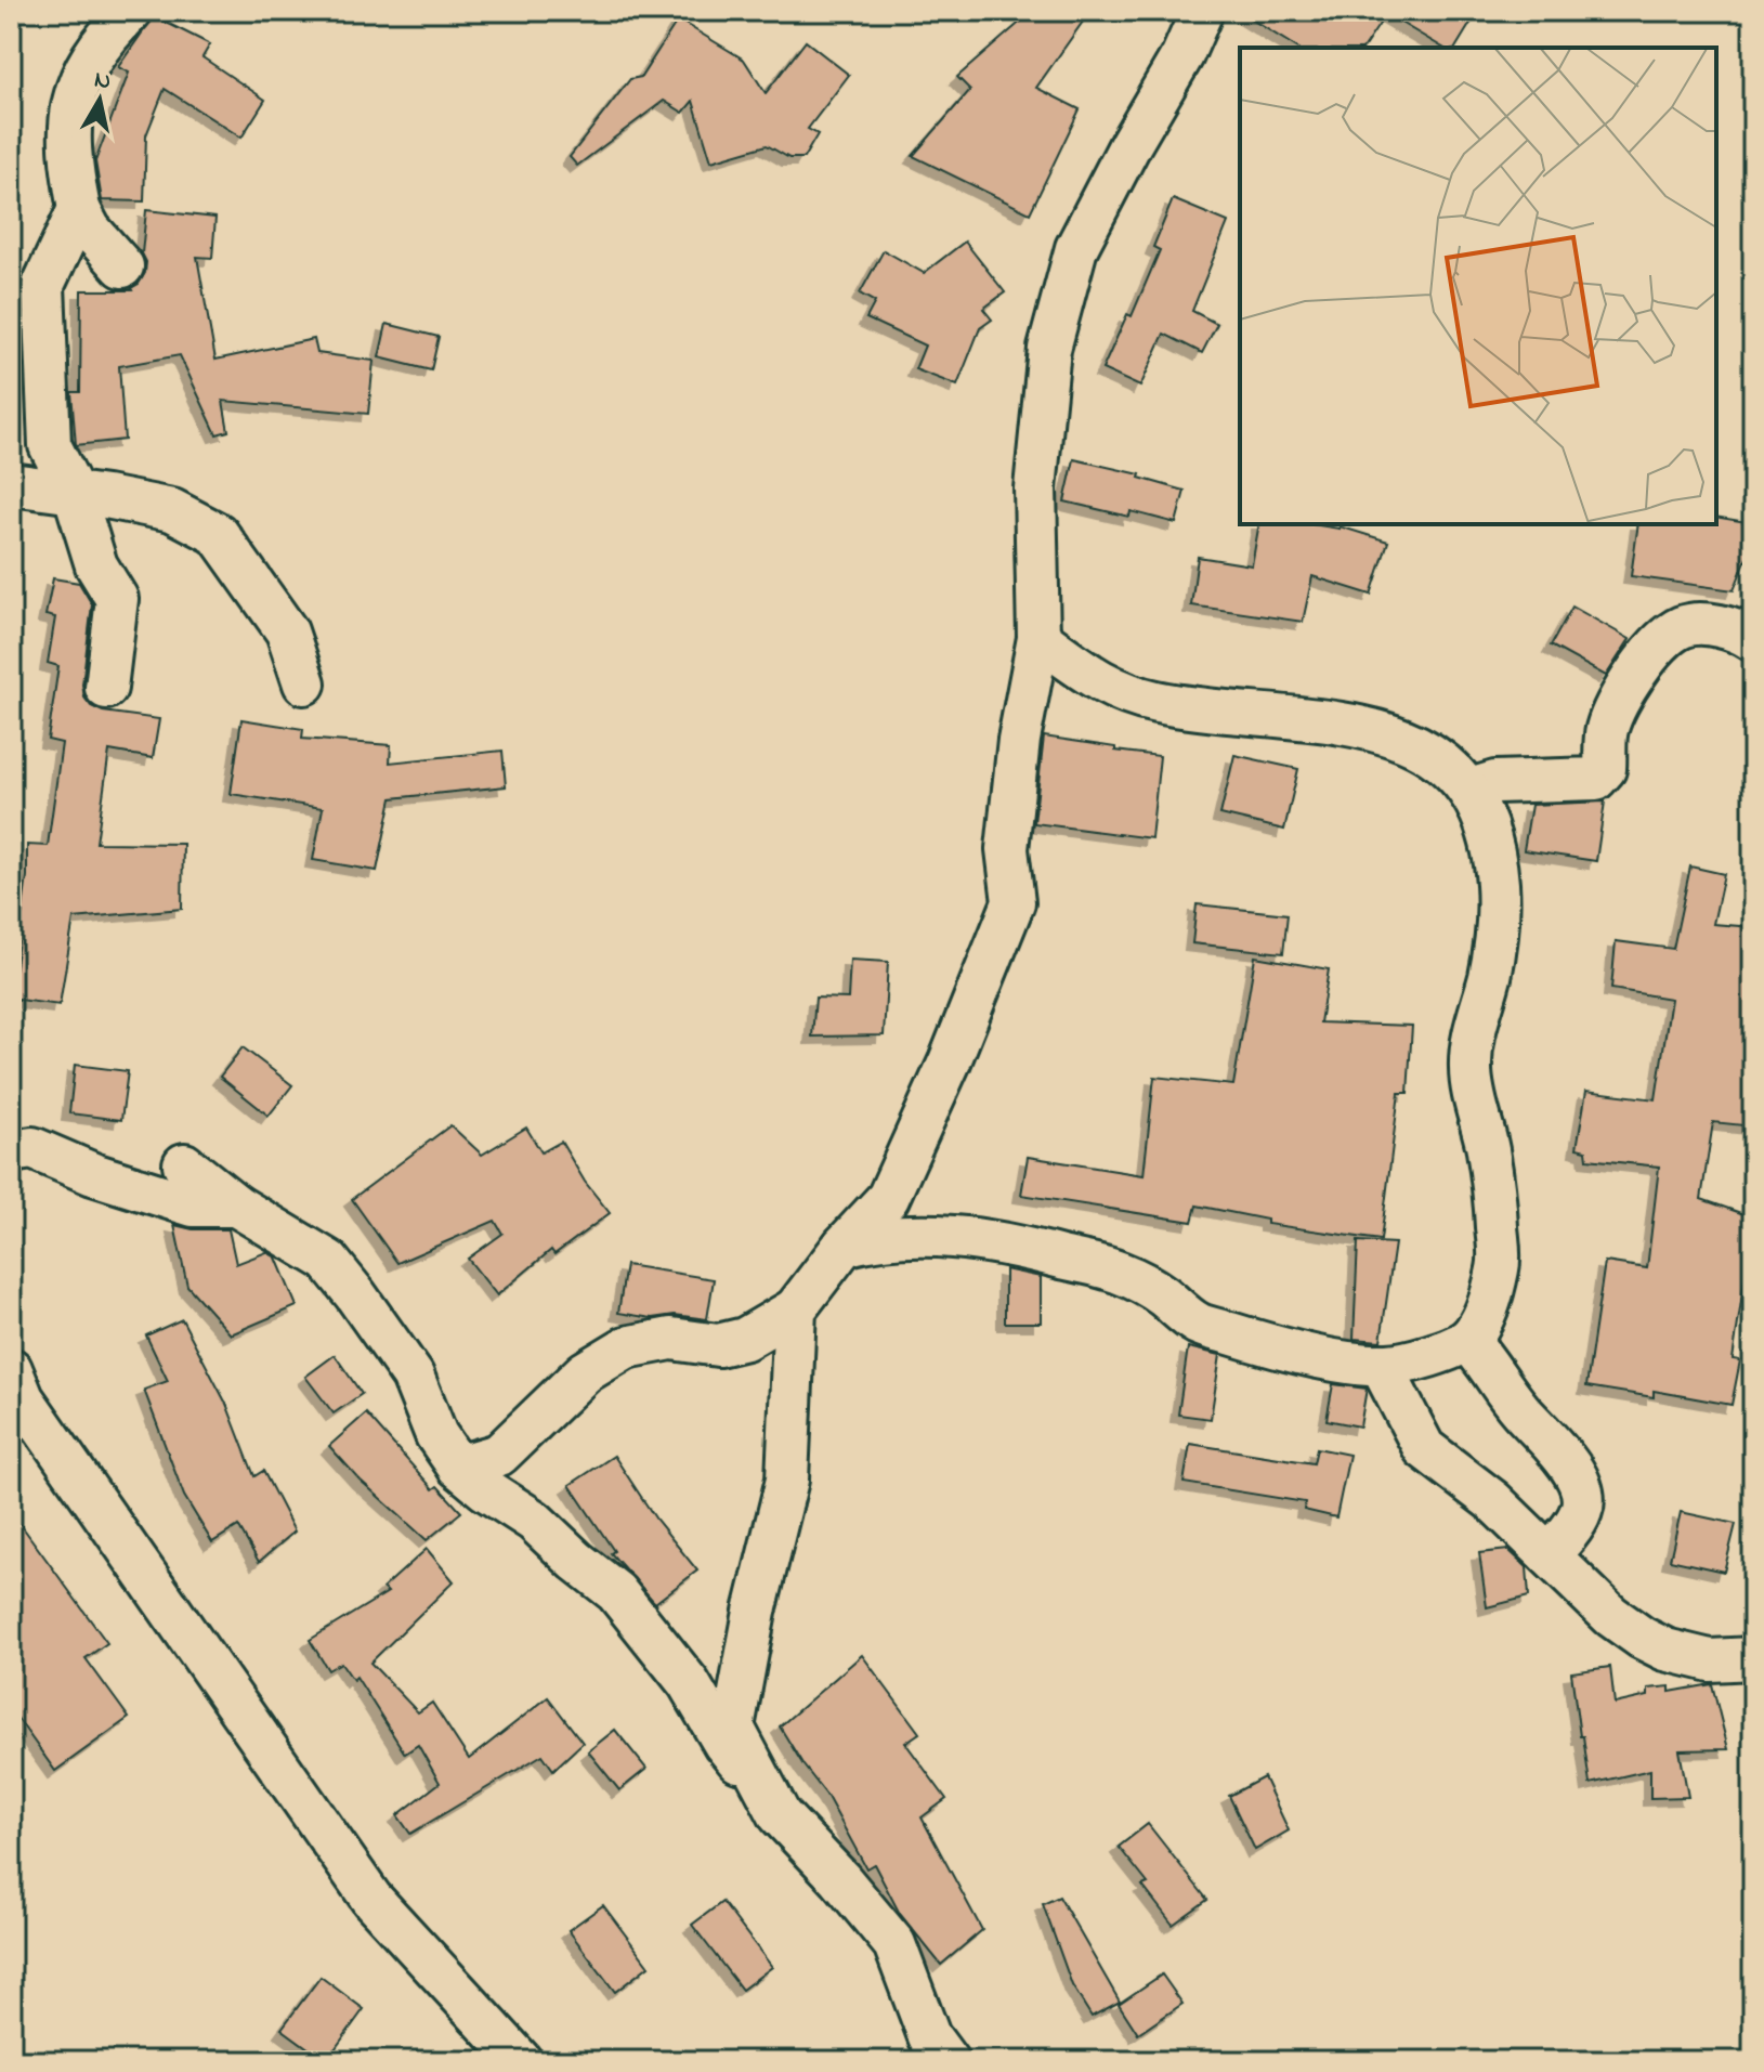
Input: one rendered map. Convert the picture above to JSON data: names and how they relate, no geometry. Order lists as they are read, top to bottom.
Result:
{
  "north": "top"
}
